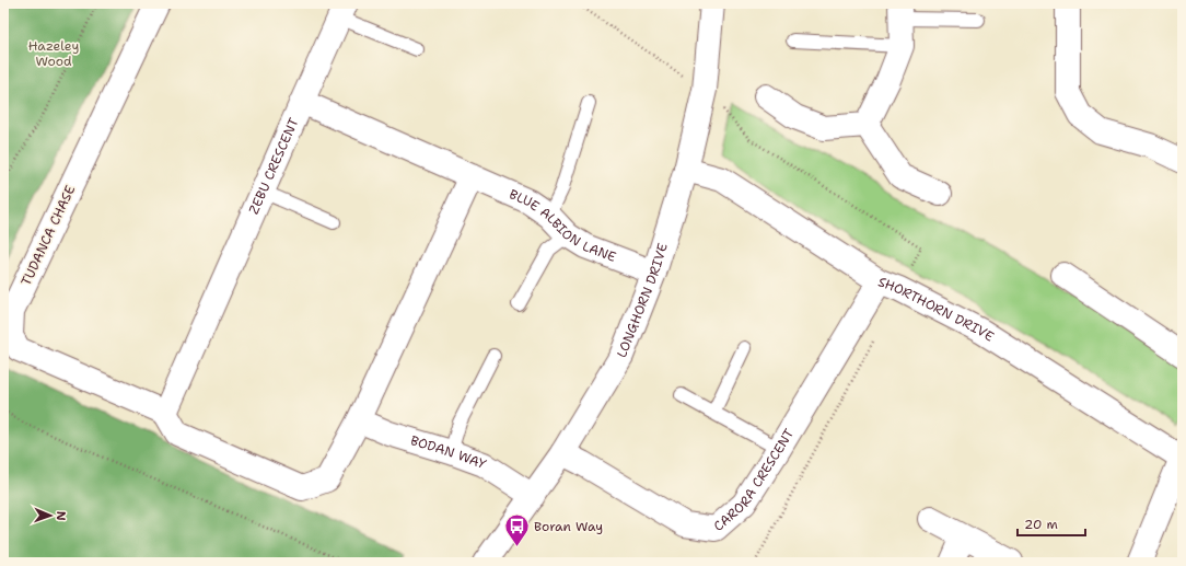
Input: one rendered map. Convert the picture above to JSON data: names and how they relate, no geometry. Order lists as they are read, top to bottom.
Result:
{
  "streets": {
    "street": [
      "ZEBU CRESCENT",
      "BLUE ALBION LANE",
      "TUDANCA CHASE",
      "LONGHORN DRIVE",
      "SHORTHORN DRIVE",
      "BODAN WAY",
      "CARORA CRESCENT"
    ]
  },
  "crossings": [
    ["ZEBU CRESCENT", "BLUE ALBION LANE"],
    ["ZEBU CRESCENT", "TUDANCA CHASE"],
    ["BLUE ALBION LANE", "LONGHORN DRIVE"],
    ["LONGHORN DRIVE", "SHORTHORN DRIVE"],
    ["LONGHORN DRIVE", "BODAN WAY"],
    ["LONGHORN DRIVE", "CARORA CRESCENT"],
    ["SHORTHORN DRIVE", "CARORA CRESCENT"]
  ],
  "parks": ["Hazeley Wood"],
  "places": {
    "bus stop": ["Boran Way"]
  },
  "scale_bar": "20 m",
  "north": "right"
}
